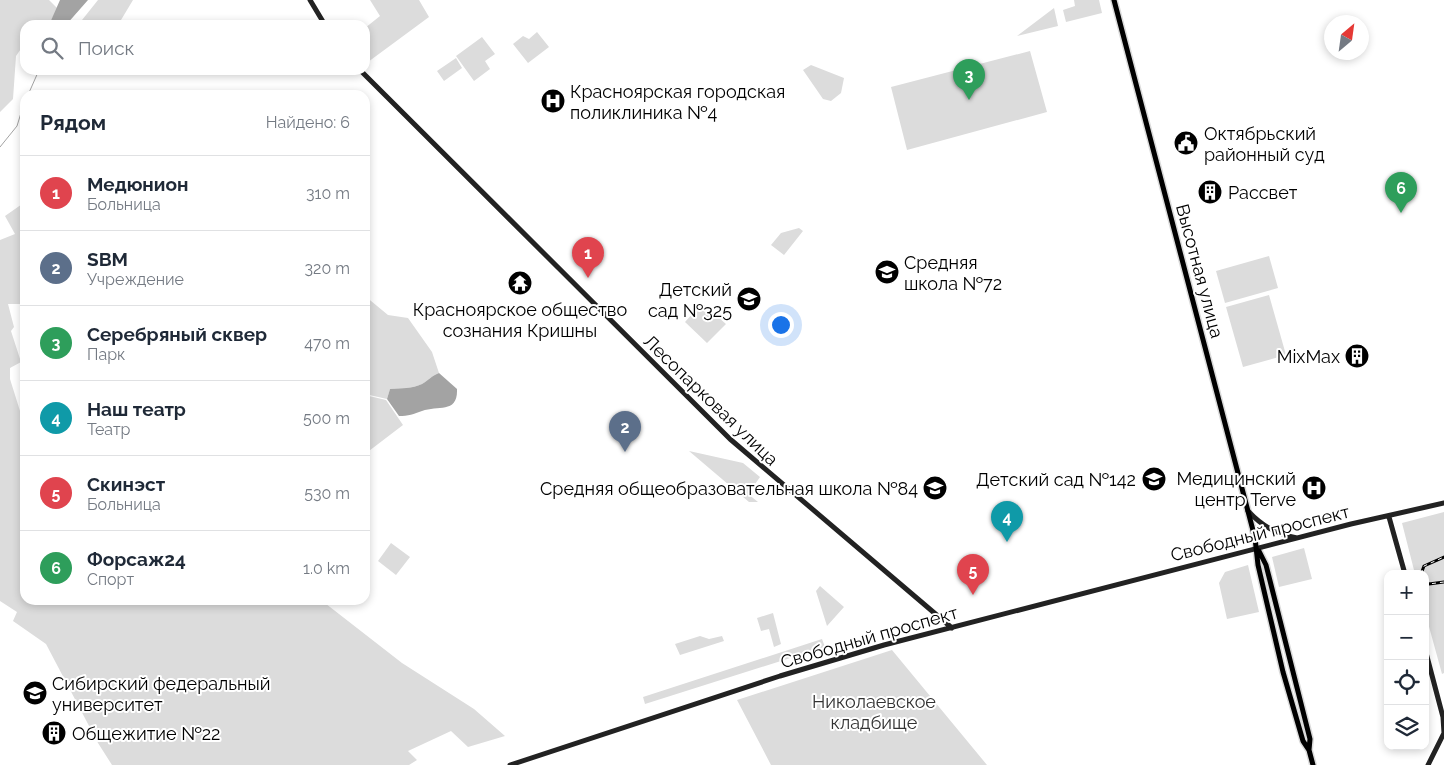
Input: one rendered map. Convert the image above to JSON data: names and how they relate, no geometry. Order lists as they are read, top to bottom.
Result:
{
  "streets": {
    "main road": ["Высотная улица", "Лесопарковая улица", "Свободный проспект"]
  },
  "crossings": [
    ["Высотная улица", "Свободный проспект"],
    ["Лесопарковая улица", "Свободный проспект"]
  ],
  "parks": ["Николаевское кладбище"],
  "places": {
    "hospital": ["Красноярская городская поликлиника №4", "Медицинский центр Terve"],
    "public building": ["Октябрьский районный суд"],
    "building": ["Рассвет", "MixMax", "Общежитие №22"],
    "school or university": [
      "Средняя школа №72",
      "Детский сад №325",
      "Детский сад №142",
      "Средняя общеобразовательная школа №84",
      "Сибирский федеральный университет"
    ],
    "temple": ["Красноярское общество сознания Кришны"]
  },
  "north": "top right",
  "page": {
    "search": "Поиск",
    "pins": [
      "3",
      "6",
      "1",
      "2",
      "4",
      "5"
    ],
    "heading": ["Рядом", "Найдено: 6"],
    "list": [
      {
        "mark": "1",
        "name": "Медюнион",
        "note": "Больница",
        "value": "310 m"
      },
      {
        "mark": "2",
        "name": "SBM",
        "note": "Учреждение",
        "value": "320 m"
      },
      {
        "mark": "3",
        "name": "Серебряный сквер",
        "note": "Парк",
        "value": "470 m"
      },
      {
        "mark": "4",
        "name": "Наш театр",
        "note": "Театр",
        "value": "500 m"
      },
      {
        "mark": "5",
        "name": "Скинэст",
        "note": "Больница",
        "value": "530 m"
      },
      {
        "mark": "6",
        "name": "Форсаж24",
        "note": "Спорт",
        "value": "1.0 km"
      }
    ],
    "map_buttons": ["+", "−"]
  }
}
